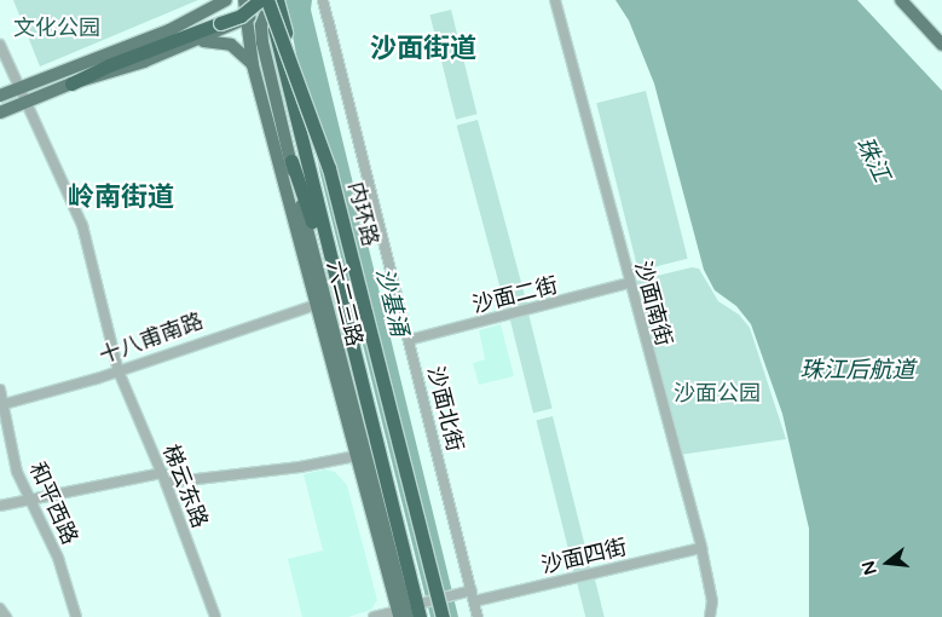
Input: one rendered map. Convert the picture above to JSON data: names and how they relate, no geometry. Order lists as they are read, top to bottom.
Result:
{
  "streets": {
    "highway": ["内环路"],
    "main road": ["六二三路"],
    "street": [
      "沙面二街",
      "沙面南街",
      "十八甫南路",
      "沙面北街",
      "梯云东路",
      "和平西路",
      "沙面四街"
    ]
  },
  "crossings": [
    ["内环路", "六二三路"],
    ["沙面二街", "沙面南街"],
    ["沙面二街", "沙面北街"],
    ["六二三路", "十八甫南路"],
    ["沙面南街", "沙面四街"],
    ["十八甫南路", "梯云东路"],
    ["十八甫南路", "和平西路"],
    ["沙面北街", "沙面四街"]
  ],
  "districts": ["沙面街道", "岭南街道"],
  "water": ["珠江", "沙基涌", "珠江后航道"],
  "parks": ["文化公园", "沙面公园"],
  "north": "left"
}
